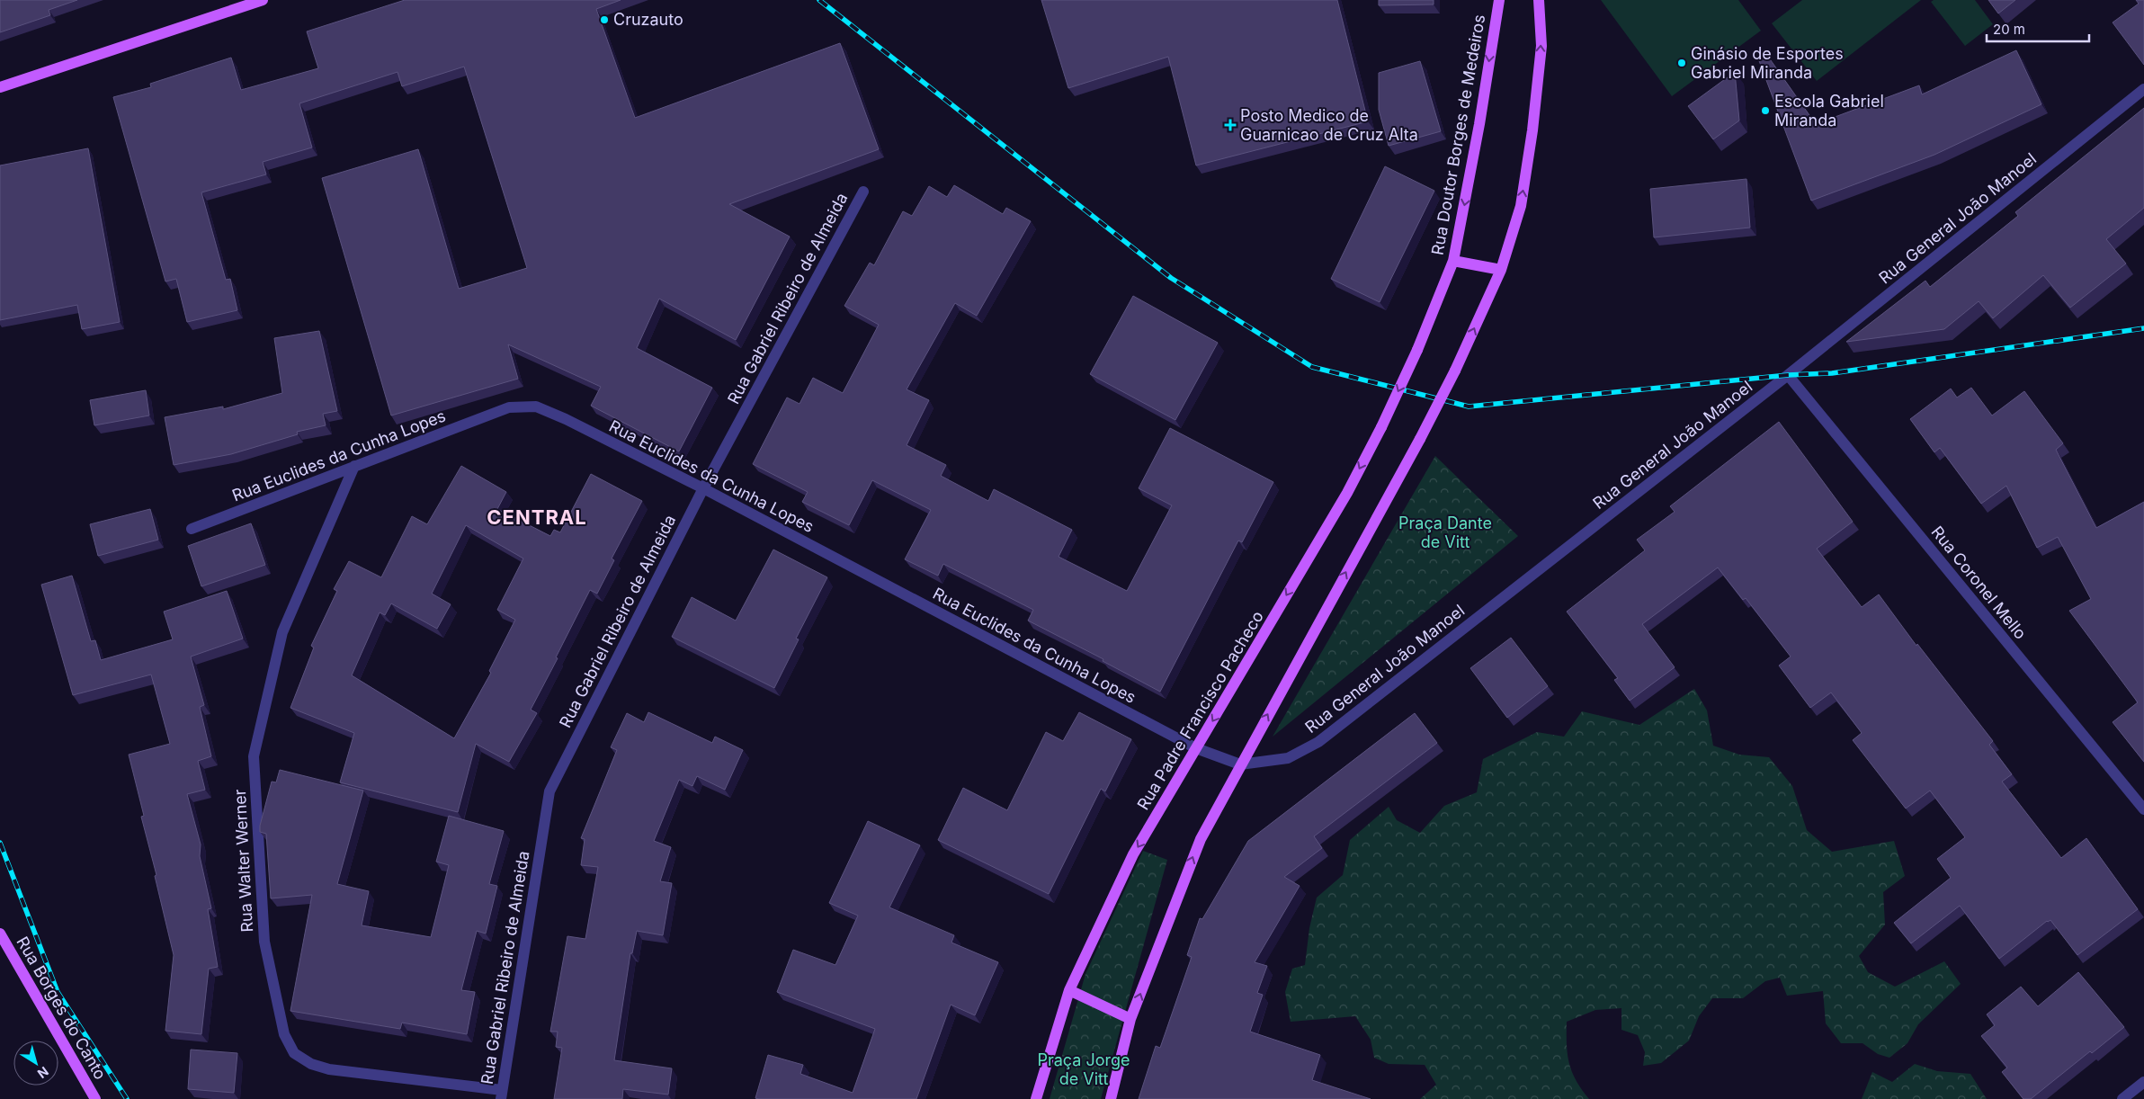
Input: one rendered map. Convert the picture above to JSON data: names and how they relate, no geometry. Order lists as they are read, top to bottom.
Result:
{
  "streets": {
    "main road": ["Rua Doutor Borges de Medeiros", "Rua Padre Francisco Pacheco", "Rua Borges do Canto"],
    "street": [
      "Rua General João Manoel",
      "Rua Gabriel Ribeiro de Almeida",
      "Rua Euclides da Cunha Lopes",
      "Rua Coronel Mello",
      "Rua Walter Werner"
    ]
  },
  "crossings": [
    ["Rua Doutor Borges de Medeiros", "Rua Padre Francisco Pacheco"],
    ["Rua General João Manoel", "Rua Euclides da Cunha Lopes"],
    ["Rua General João Manoel", "Rua Coronel Mello"],
    ["Rua General João Manoel", "Rua Padre Francisco Pacheco"],
    ["Rua Gabriel Ribeiro de Almeida", "Rua Euclides da Cunha Lopes"],
    ["Rua Gabriel Ribeiro de Almeida", "Rua Walter Werner"],
    ["Rua Euclides da Cunha Lopes", "Rua Padre Francisco Pacheco"],
    ["Rua Euclides da Cunha Lopes", "Rua Walter Werner"]
  ],
  "districts": ["CENTRAL"],
  "parks": ["Praça Dante de Vitt", "Praça Jorge de Vitt"],
  "places": {
    "other": ["Cruzauto", "Ginásio de Esportes Gabriel Miranda", "Escola Gabriel Miranda"],
    "health": ["Posto Medico de Guarnicao de Cruz Alta"]
  },
  "scale_bar": "20 m",
  "north": "bottom right"
}
